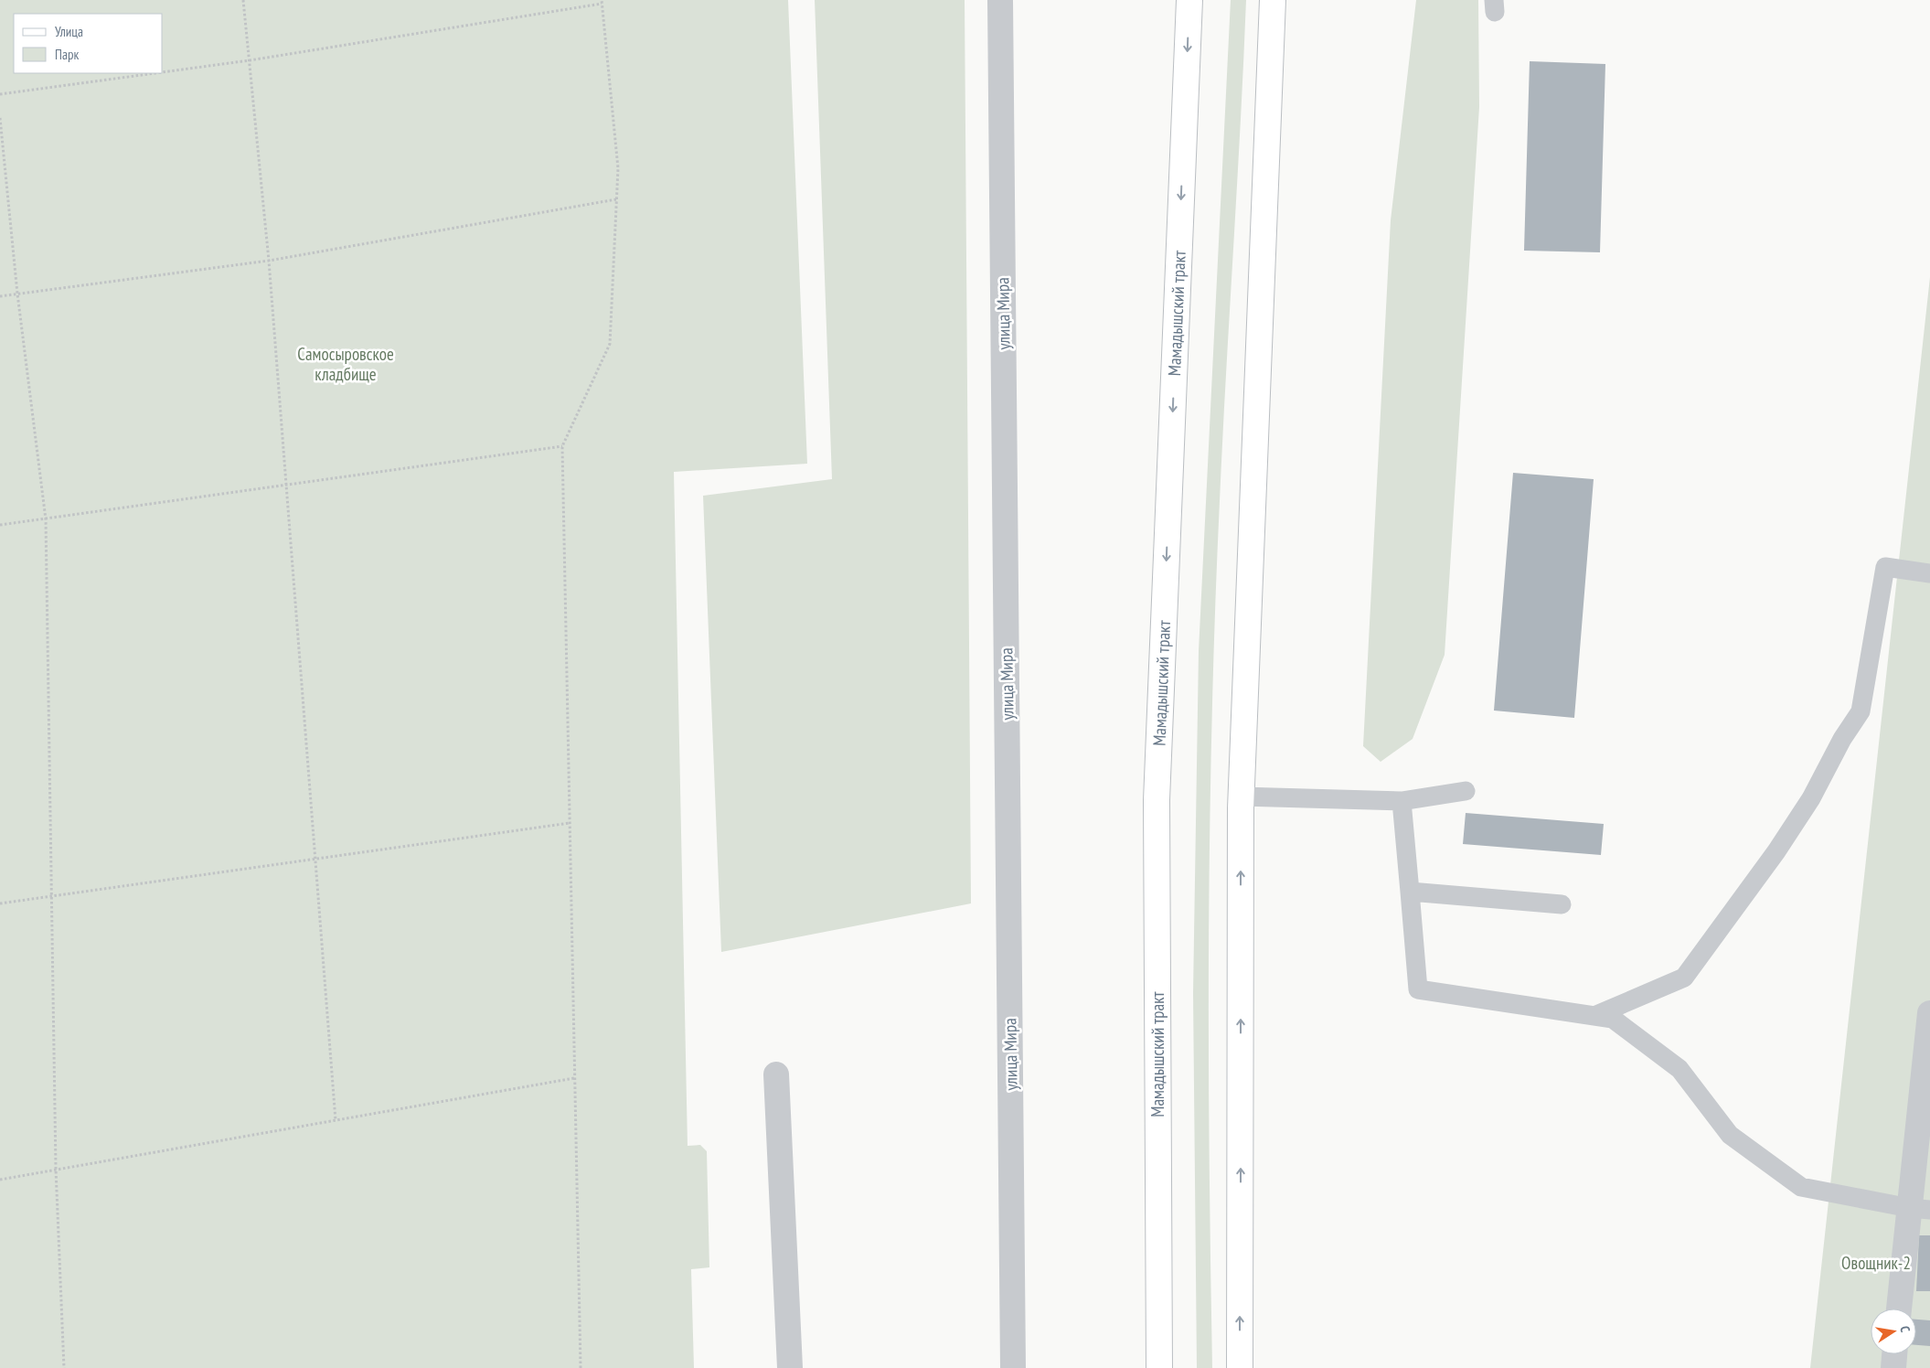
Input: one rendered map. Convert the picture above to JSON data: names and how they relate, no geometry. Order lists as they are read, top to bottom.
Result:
{
  "streets": {
    "main road": ["Мамадышский тракт"],
    "street": ["улица Мира"]
  },
  "parks": ["Самосыровское кладбище", "Овощник-2"],
  "legend": ["Улица", "Парк"],
  "north": "right"
}
